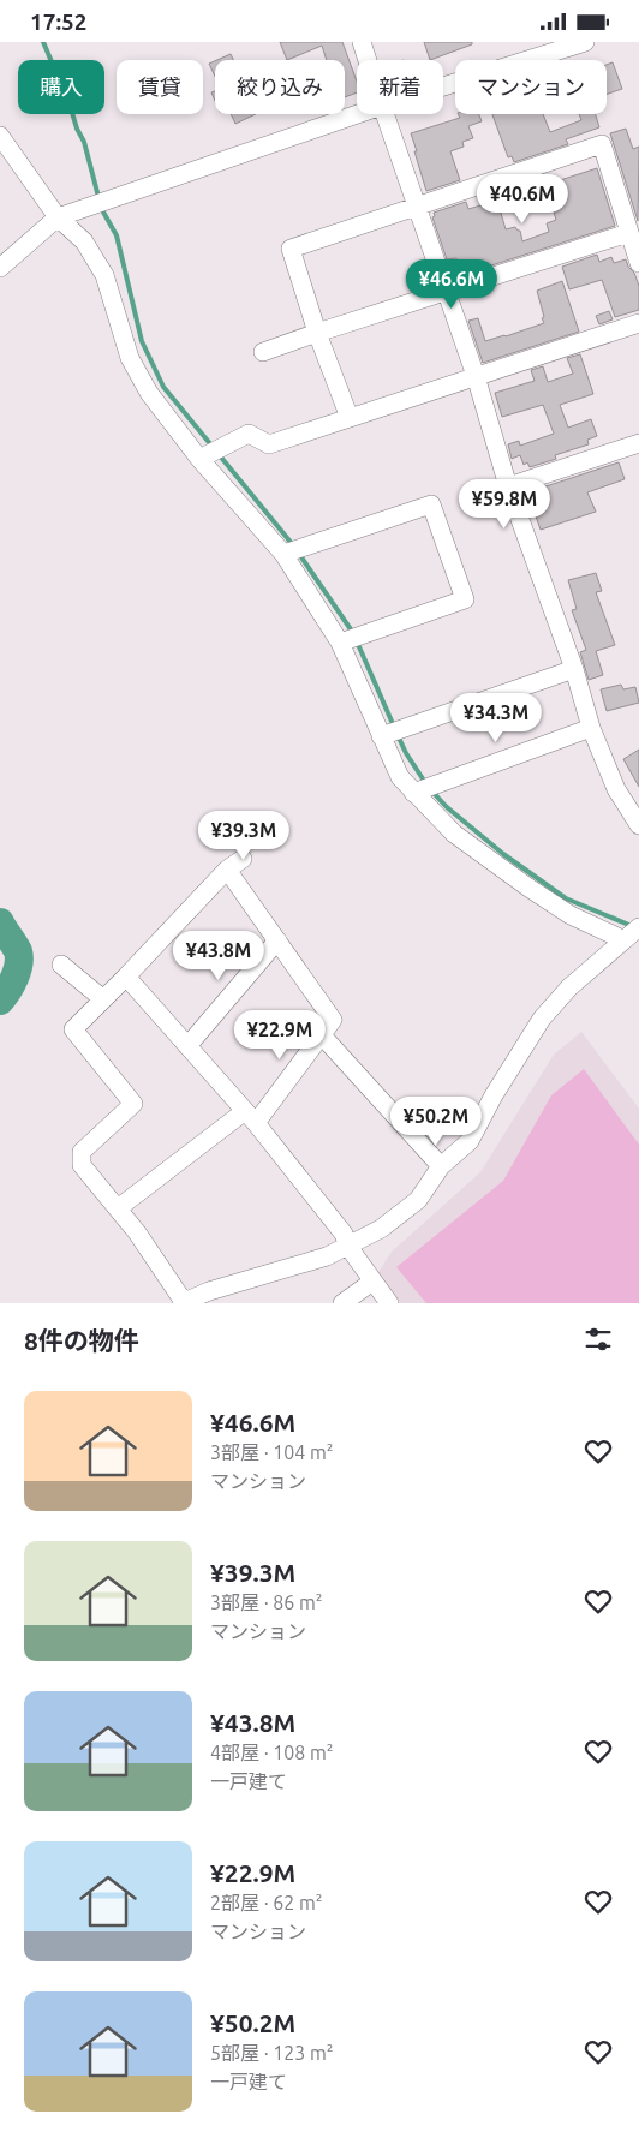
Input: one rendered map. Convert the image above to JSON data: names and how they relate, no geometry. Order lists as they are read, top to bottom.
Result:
{
  "page": {
    "status": "17:52",
    "chip": [
      "購入",
      "賃貸",
      "絞り込み",
      "新着",
      "マンション"
    ],
    "price": [
      "¥40.6M",
      "¥46.6M",
      "¥59.8M",
      "¥34.3M",
      "¥39.3M",
      "¥43.8M",
      "¥22.9M",
      "¥50.2M"
    ],
    "heading": "8件の物件",
    "list": [
      {
        "name": "¥46.6M",
        "note": "3部屋 · 104 m² · マンション"
      },
      {
        "name": "¥39.3M",
        "note": "3部屋 · 86 m² · マンション"
      },
      {
        "name": "¥43.8M",
        "note": "4部屋 · 108 m² · 一戸建て"
      },
      {
        "name": "¥22.9M",
        "note": "2部屋 · 62 m² · マンション"
      },
      {
        "name": "¥50.2M",
        "note": "5部屋 · 123 m² · 一戸建て"
      }
    ]
  }
}
